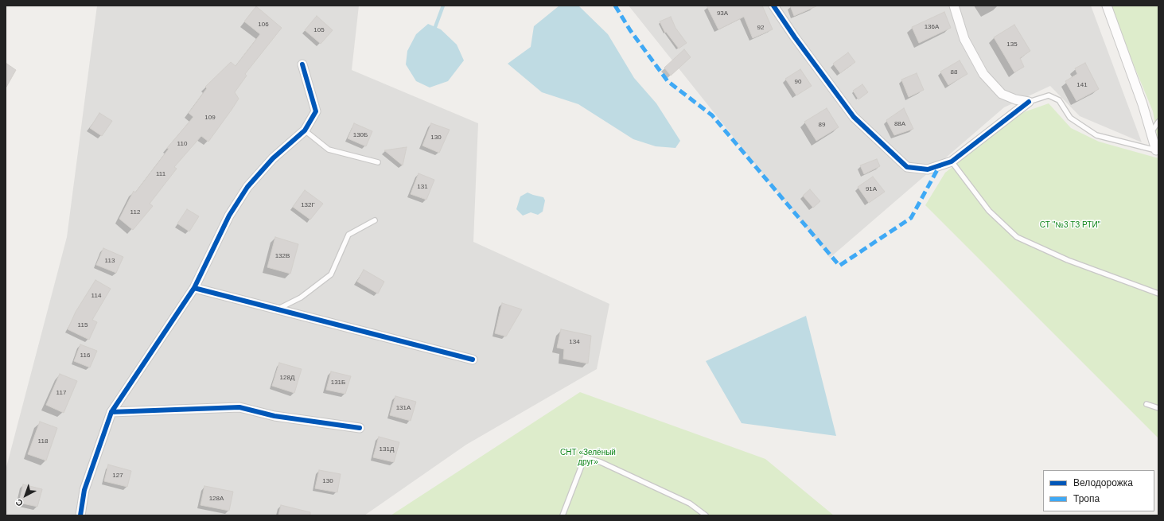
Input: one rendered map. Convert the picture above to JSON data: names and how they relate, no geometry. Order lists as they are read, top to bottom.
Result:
{
  "parks": ["СТ \"№3 ТЗ РТИ\"", "СНТ «Зелёный друг»"],
  "house_numbers": [
    "93А",
    "106",
    "136А",
    "92",
    "105",
    "135",
    "88",
    "90",
    "141",
    "109",
    "88А",
    "89",
    "130Б",
    "130",
    "110",
    "111",
    "131",
    "91А",
    "132Г",
    "112",
    "132В",
    "113",
    "114",
    "115",
    "134",
    "116",
    "128Д",
    "131Б",
    "117",
    "131А",
    "118",
    "131Д",
    "127",
    "130",
    "128А"
  ],
  "legend": ["Велодорожка", "Тропа"],
  "north": "bottom left"
}
